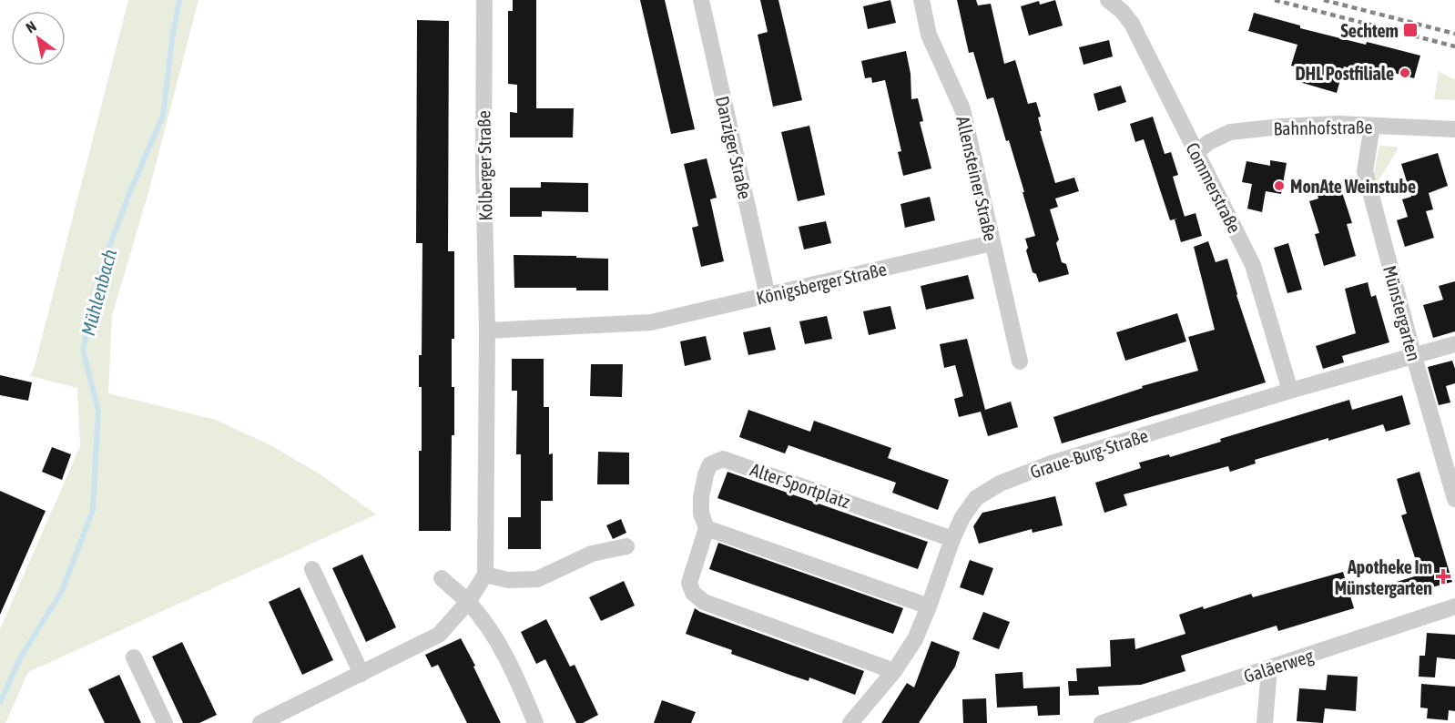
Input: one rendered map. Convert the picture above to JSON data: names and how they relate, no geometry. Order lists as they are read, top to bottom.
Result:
{
  "streets": {
    "street": [
      "Bahnhofstraße",
      "Danziger Straße",
      "Kolberger Straße",
      "Allensteiner Straße",
      "Commerstraße",
      "Königsberger Straße",
      "Münstergarten",
      "Graue-Burg-Straße",
      "Alter Sportplatz",
      "Galäerweg"
    ]
  },
  "crossings": [
    ["Bahnhofstraße", "Commerstraße"],
    ["Bahnhofstraße", "Münstergarten"],
    ["Danziger Straße", "Königsberger Straße"],
    ["Kolberger Straße", "Königsberger Straße"],
    ["Allensteiner Straße", "Königsberger Straße"],
    ["Commerstraße", "Graue-Burg-Straße"],
    ["Münstergarten", "Graue-Burg-Straße"],
    ["Graue-Burg-Straße", "Alter Sportplatz"]
  ],
  "water": ["Mühlenbach"],
  "places": {
    "transit": ["Sechtem"],
    "other": ["DHL Postfiliale", "MonAte Weinstube"],
    "health": ["Apotheke Im Münstergarten"]
  },
  "north": "top left"
}
